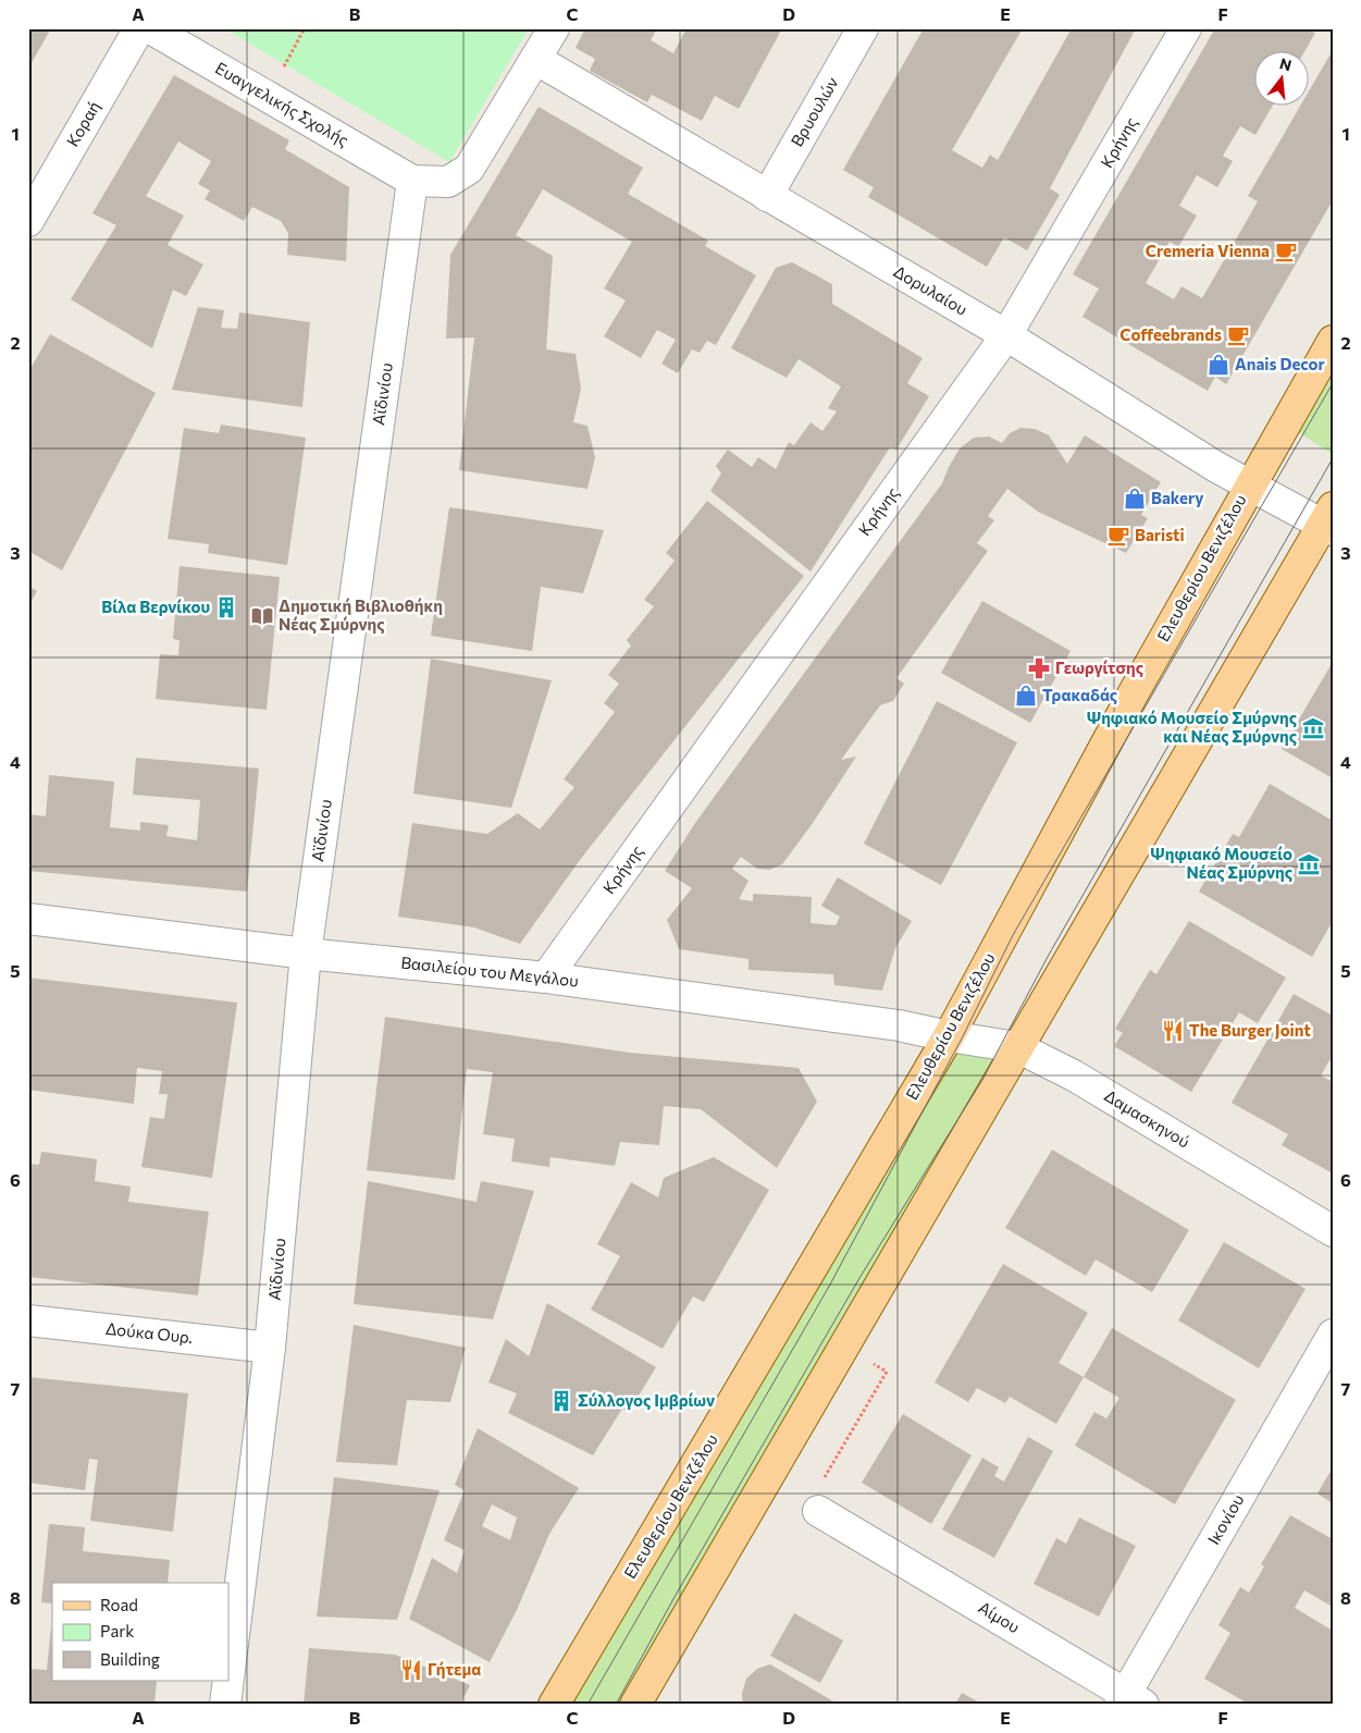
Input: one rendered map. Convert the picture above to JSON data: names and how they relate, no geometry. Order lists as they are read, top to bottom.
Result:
{
  "streets": {
    "main road": ["Ελευθερίου Βενιζέλου"],
    "street": [
      "Ευαγγελικής Σχολής",
      "Βρυουλών",
      "Κοραή",
      "Κρήνης",
      "Δορυλαίου",
      "Αϊδινίου",
      "Βασιλείου του Μεγάλου",
      "Δαμασκηνού",
      "Δούκα Ουρ.",
      "Ικονίου",
      "Αίμου"
    ]
  },
  "crossings": [
    ["Ευαγγελικής Σχολής", "Αϊδινίου"],
    ["Βρυουλών", "Δορυλαίου"],
    ["Κρήνης", "Δορυλαίου"],
    ["Κρήνης", "Βασιλείου του Μεγάλου"],
    ["Δορυλαίου", "Ελευθερίου Βενιζέλου"],
    ["Αϊδινίου", "Βασιλείου του Μεγάλου"],
    ["Αϊδινίου", "Δούκα Ουρ."],
    ["Ελευθερίου Βενιζέλου", "Βασιλείου του Μεγάλου"],
    ["Ελευθερίου Βενιζέλου", "Δαμασκηνού"],
    ["Βασιλείου του Μεγάλου", "Δαμασκηνού"],
    ["Ικονίου", "Αίμου"]
  ],
  "places": {
    "cafe": ["Cremeria Vienna", "Coffeebrands", "Baristi"],
    "shop": ["Anais Decor", "Bakery", "Τρακαδάς"],
    "building": ["Βίλα Βερνίκου", "Σύλλογος Ιμβρίων"],
    "library": ["Δημοτική Βιβλιοθήκη Νέας Σμύρνης"],
    "pharmacy": ["Γεωργίτσης"],
    "museum": ["Ψηφιακό Μουσείο Σμύρνης και Νέας Σμύρνης", "Ψηφιακό Μουσείο Νέας Σμύρνης"],
    "restaurant": ["The Burger Joint", "Γήτεμα"]
  },
  "legend": ["Road", "Park", "Building"],
  "north": "top",
  "grid": {
    "columns": [
      "A",
      "B",
      "C",
      "D",
      "E",
      "F"
    ],
    "rows": [
      "1",
      "2",
      "3",
      "4",
      "5",
      "6",
      "7",
      "8"
    ]
  }
}
